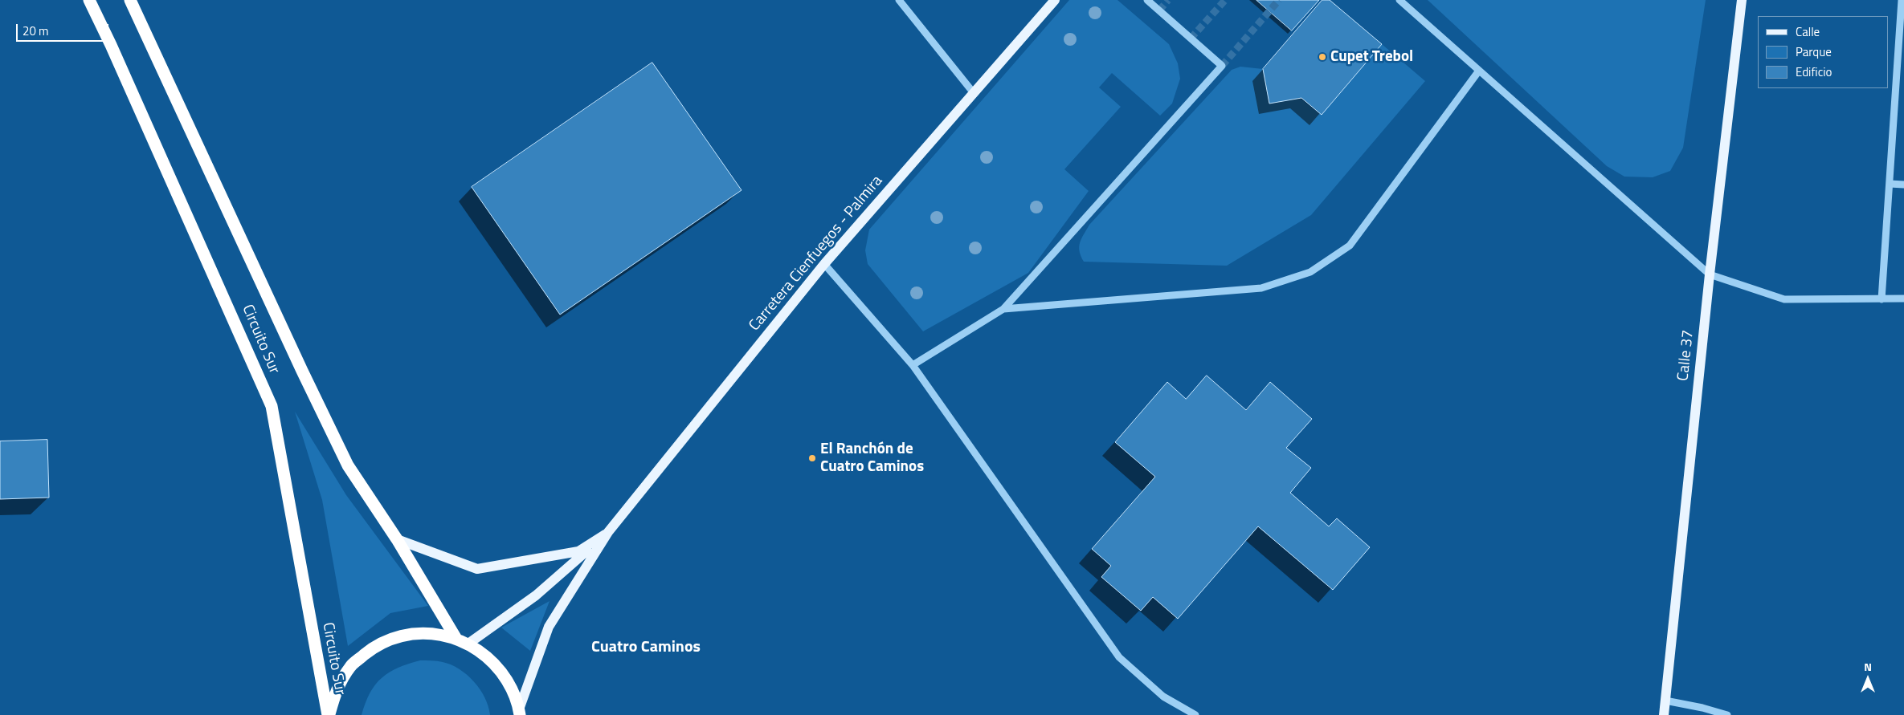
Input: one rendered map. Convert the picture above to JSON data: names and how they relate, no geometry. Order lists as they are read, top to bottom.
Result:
{
  "streets": {
    "highway": ["Circuito Sur"],
    "main road": ["Carretera Cienfuegos - Palmira", "Calle 37"]
  },
  "crossings": [
    ["Carretera Cienfuegos - Palmira", "Circuito Sur"]
  ],
  "districts": ["Cuatro Caminos"],
  "places": ["Cupet Trebol", "El Ranchón de Cuatro Caminos"],
  "legend": ["Calle", "Parque", "Edificio"],
  "scale_bar": "20 m",
  "north": "top"
}
